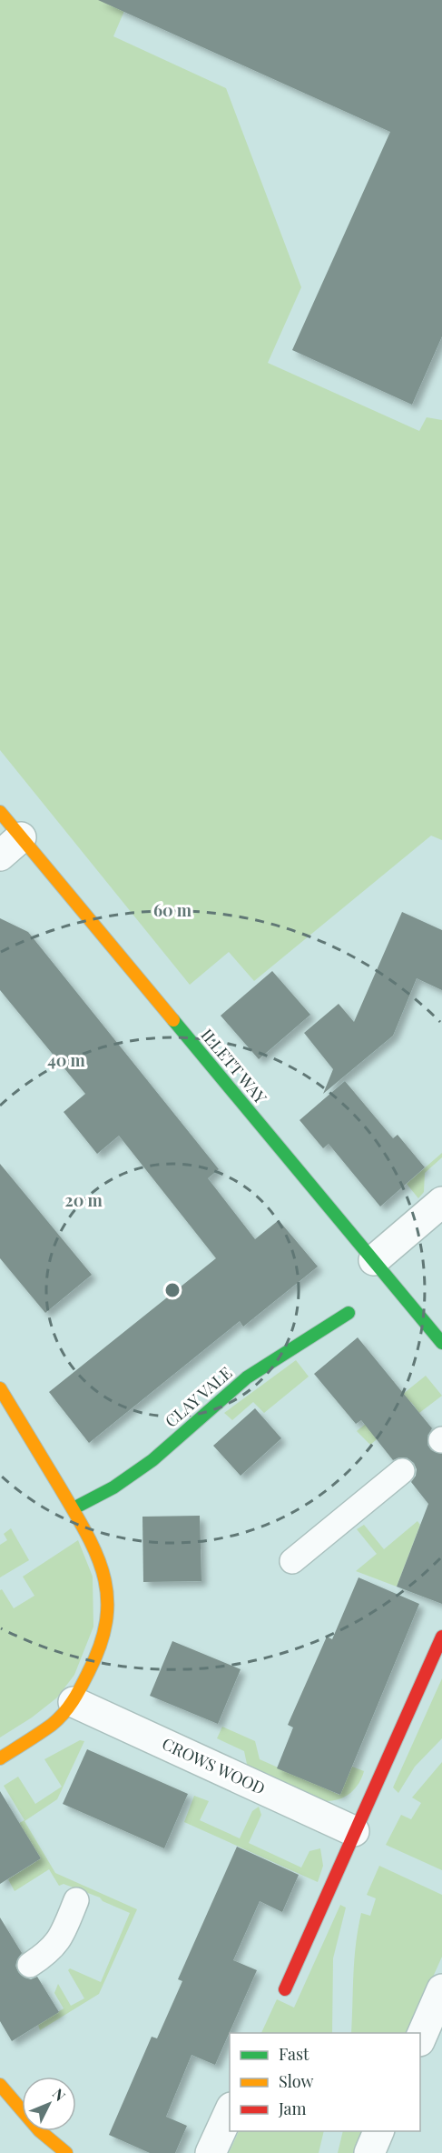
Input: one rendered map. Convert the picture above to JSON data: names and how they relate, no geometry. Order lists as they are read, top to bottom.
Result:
{
  "streets": {
    "street": ["ILLETT WAY", "CLAY VALE", "CROWS WOOD"]
  },
  "legend": ["Fast", "Slow", "Jam"],
  "north": "top right",
  "rings": ["60 m", "40 m", "20 m"]
}
